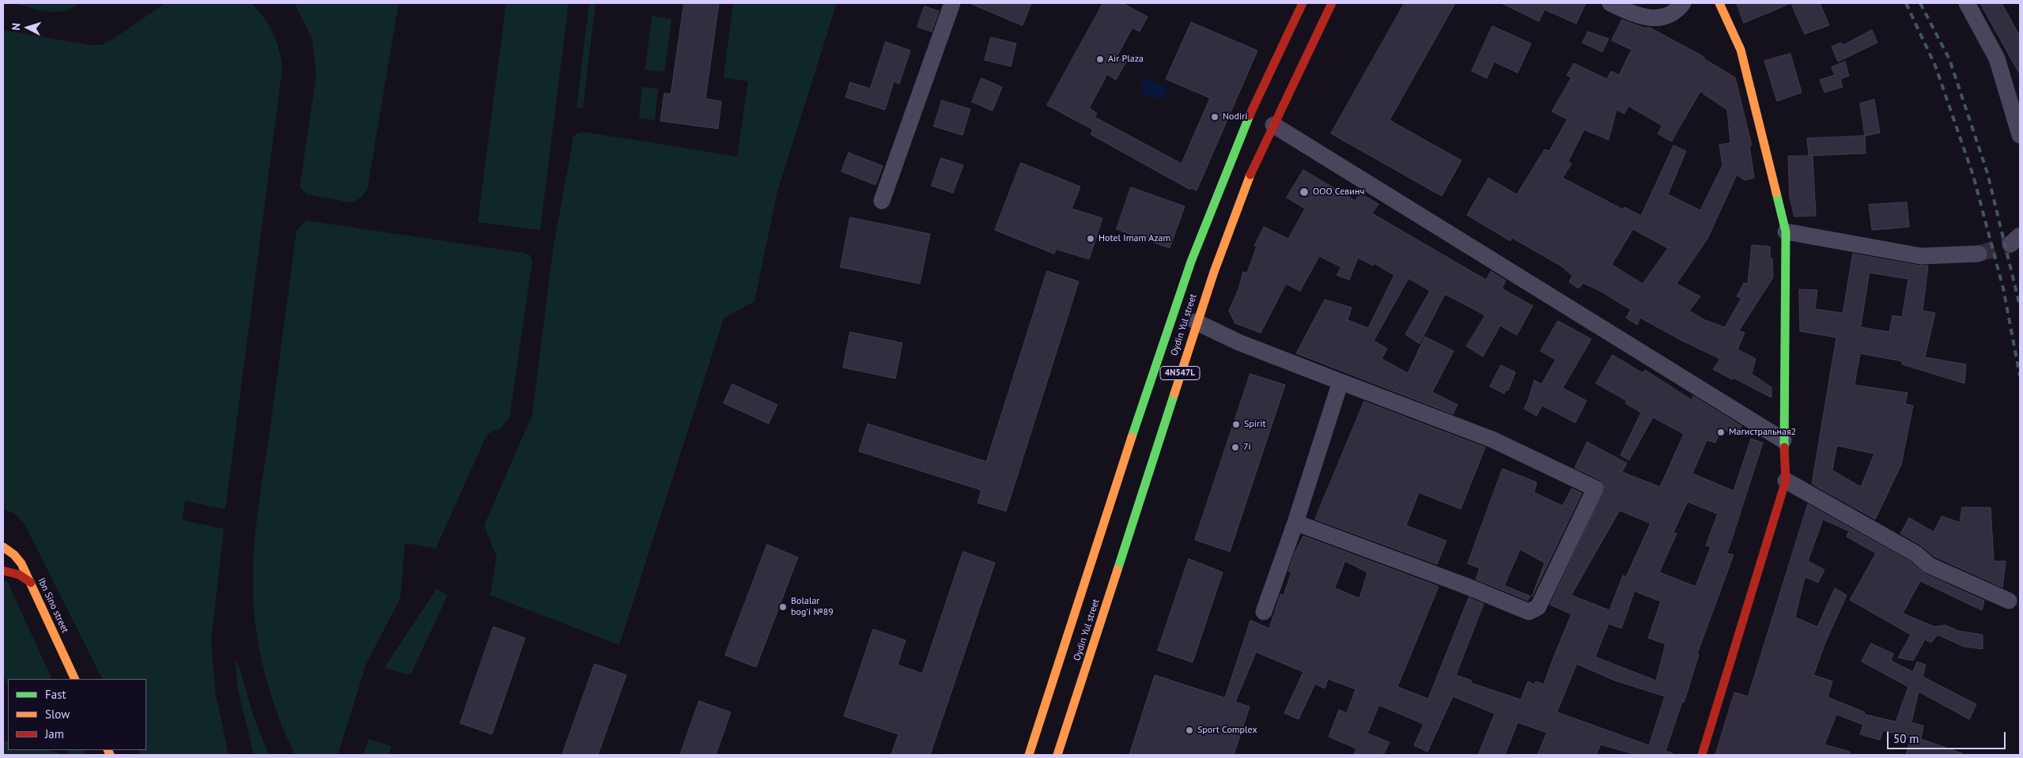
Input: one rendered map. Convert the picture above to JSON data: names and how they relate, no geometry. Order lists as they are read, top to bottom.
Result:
{
  "streets": {
    "main road": ["Oydin Yul street", "4N547L", "Ibn Sino street"]
  },
  "places": [
    "Air Plaza",
    "Nodiri",
    "ООО Севинч",
    "Hotel Imam Azam",
    "Spirit",
    "Магистральная2",
    "7i",
    "Bolalar bog'i №89",
    "Sport Complex"
  ],
  "legend": ["Fast", "Slow", "Jam"],
  "scale_bar": "50 m",
  "north": "left"
}
